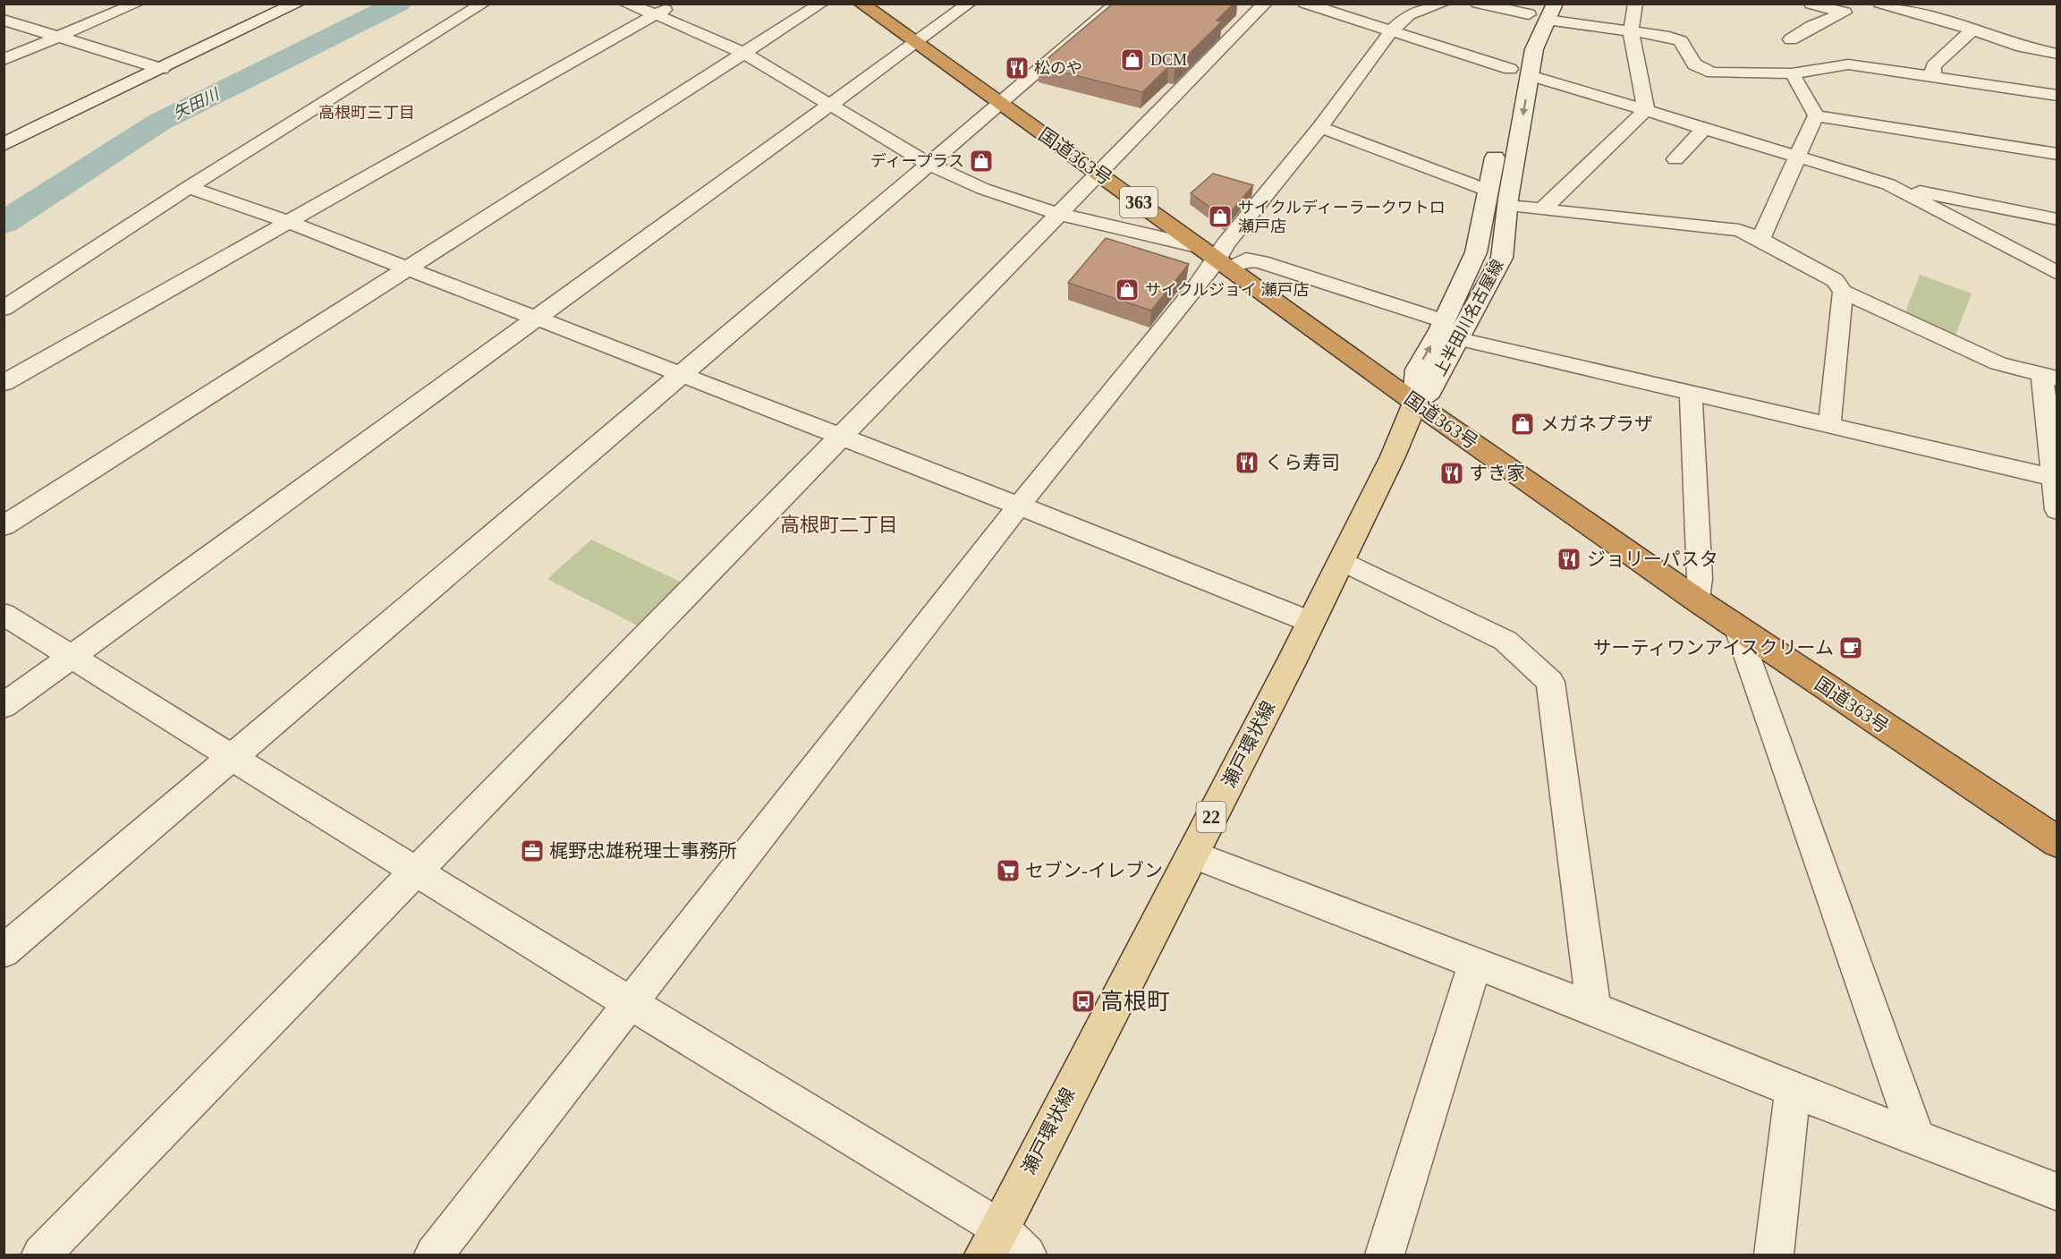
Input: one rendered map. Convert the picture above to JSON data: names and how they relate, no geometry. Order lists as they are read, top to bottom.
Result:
{
  "streets": {
    "highway": ["国道363号", "363"],
    "main road": ["上半田川名古屋線", "瀬戸環状線", "22"]
  },
  "crossings": [
    ["国道363号", "上半田川名古屋線"],
    ["国道363号", "瀬戸環状線"],
    ["上半田川名古屋線", "瀬戸環状線"]
  ],
  "districts": ["高根町三丁目", "高根町二丁目"],
  "water": ["矢田川"],
  "places": {
    "shop": [
      "DCM",
      "ディープラス",
      "サイクルディーラークワトロ 瀬戸店",
      "サイクルジョイ 瀬戸店",
      "メガネプラザ"
    ],
    "restaurant": [
      "松のや",
      "くら寿司",
      "すき家",
      "ジョリーパスタ"
    ],
    "cafe": ["サーティワンアイスクリーム"],
    "office": ["梶野忠雄税理士事務所"],
    "supermarket": ["セブン-イレブン"],
    "bus stop": ["高根町"]
  }
}
